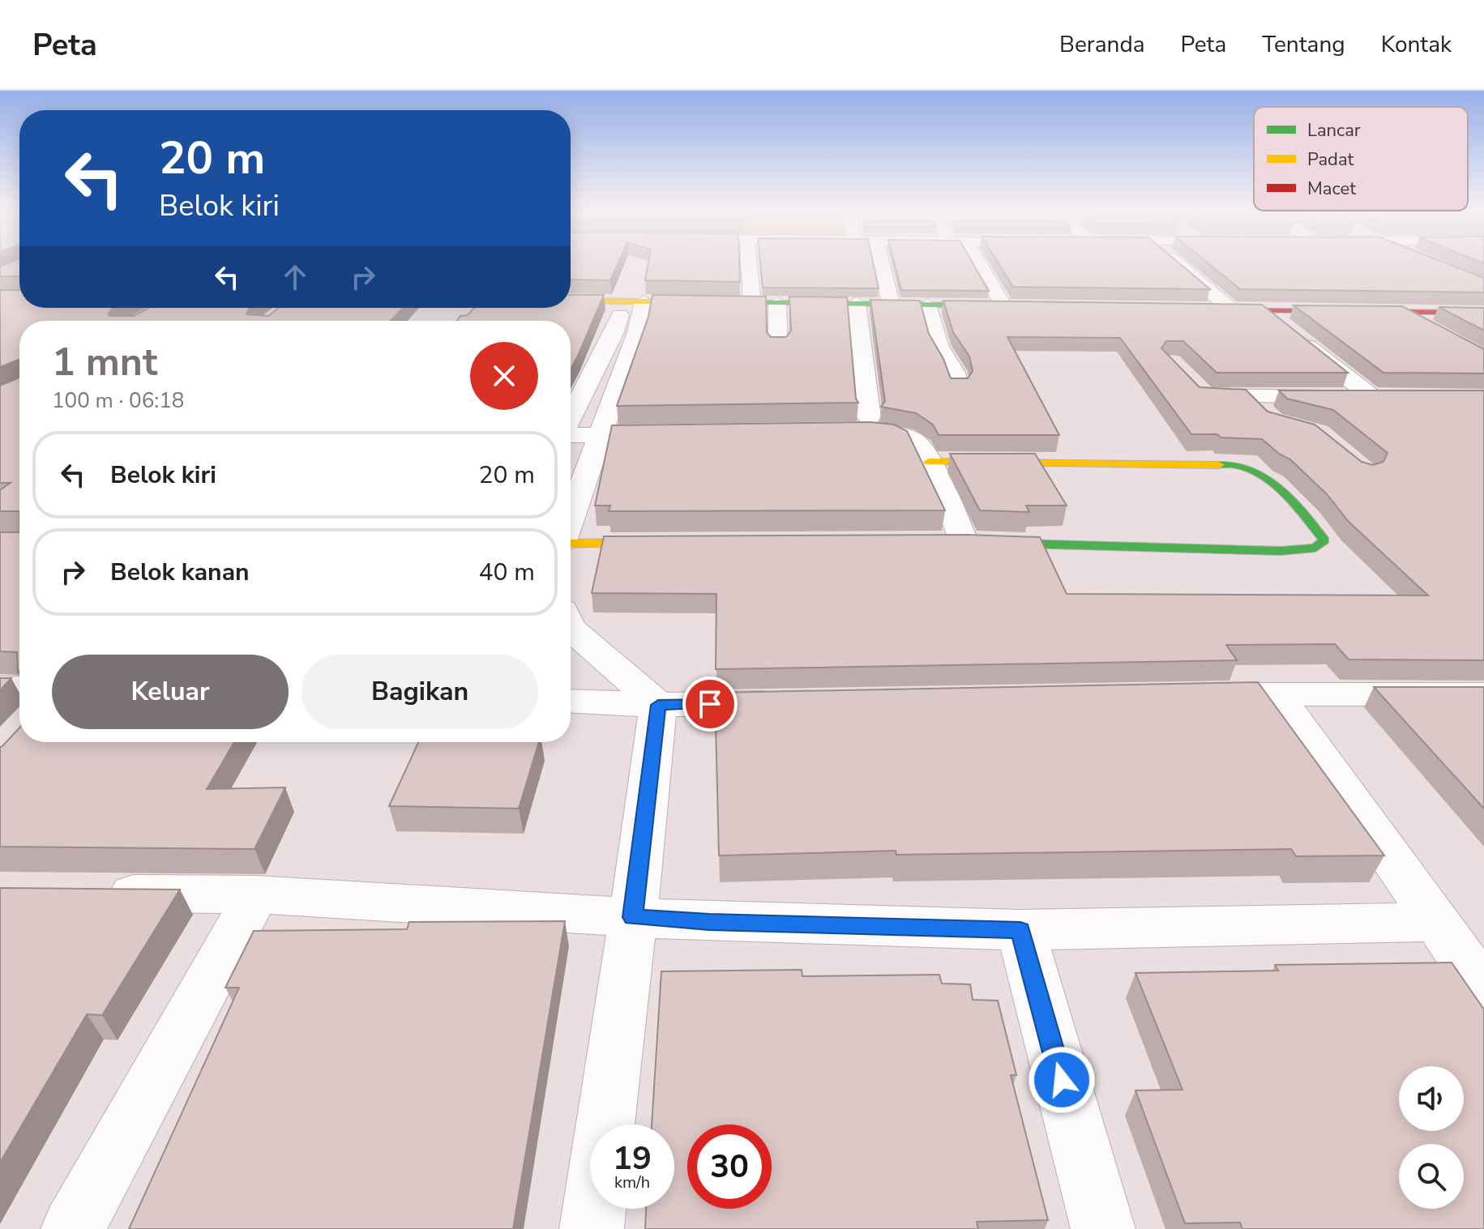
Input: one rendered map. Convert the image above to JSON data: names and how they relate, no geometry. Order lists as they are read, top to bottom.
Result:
{
  "legend": ["Lancar", "Padat", "Macet"],
  "page": {
    "header": "Peta",
    "nav": [
      "Beranda",
      "Peta",
      "Tentang",
      "Kontak"
    ],
    "turn": ["20 m", "Belok kiri"],
    "heading": ["1 mnt", "100 m · 06:18"],
    "list": [
      {
        "name": "Belok kiri",
        "value": "20 m"
      },
      {
        "name": "Belok kanan",
        "value": "40 m"
      }
    ],
    "buttons": ["Keluar", "Bagikan"],
    "speed": "19 km/h",
    "limit": "30"
  }
}
